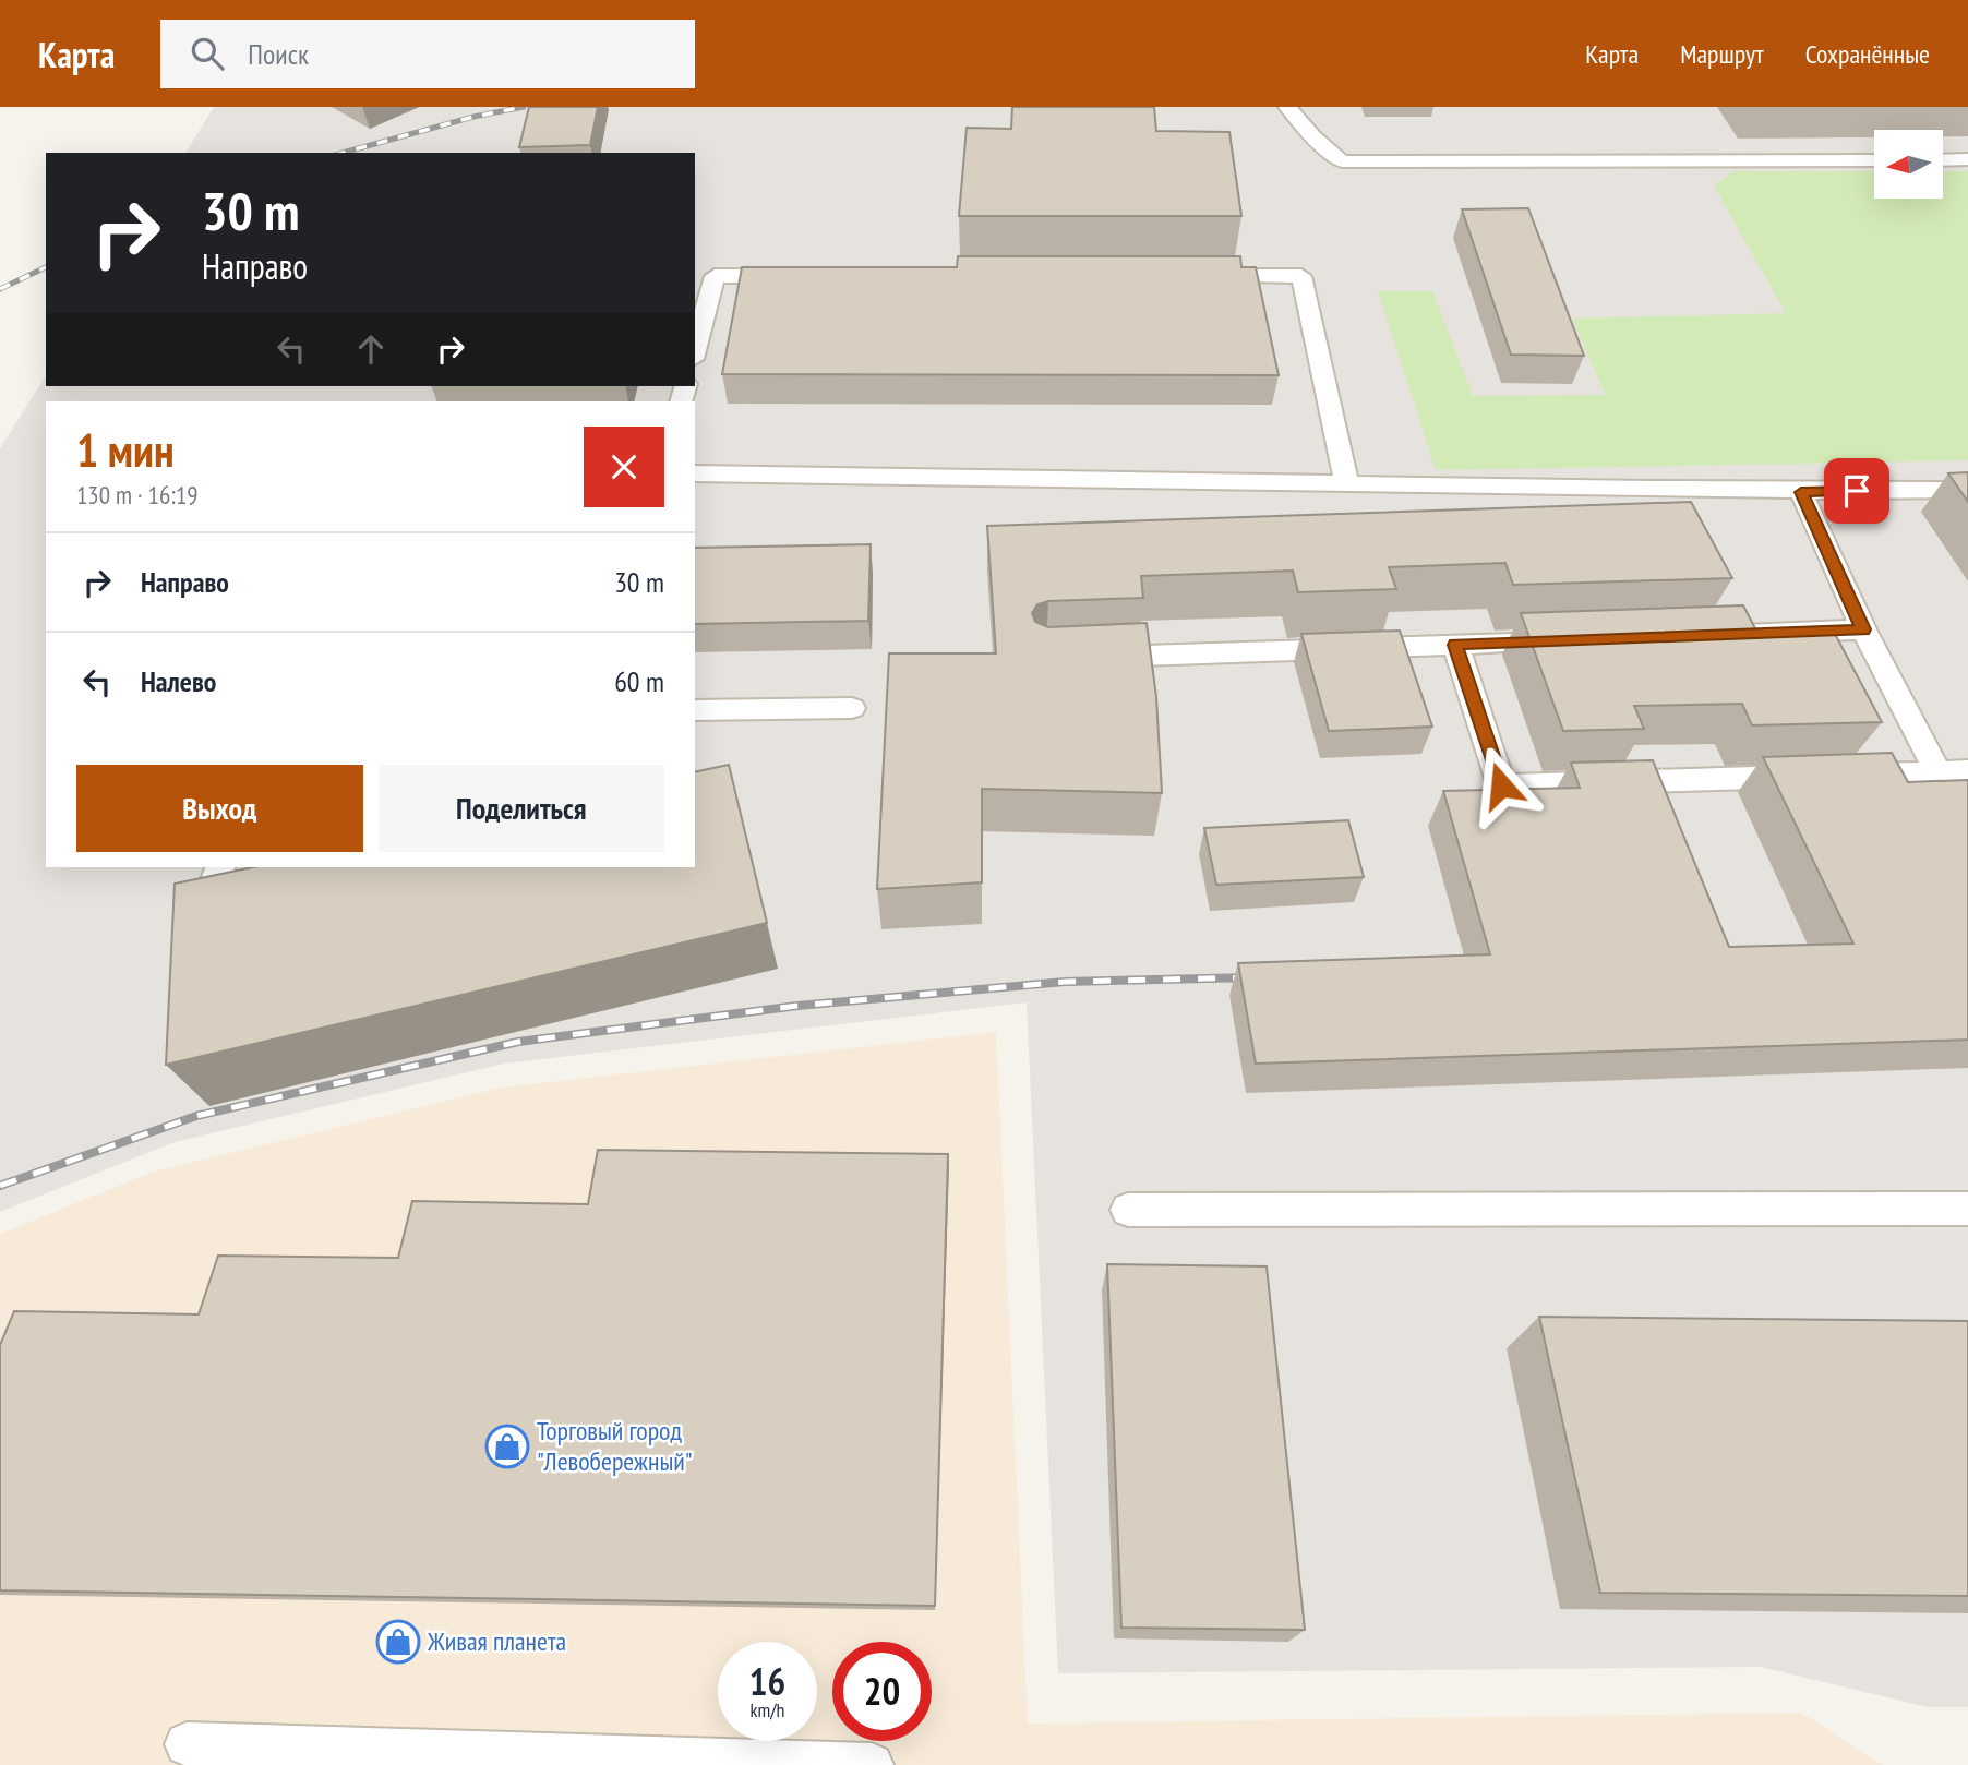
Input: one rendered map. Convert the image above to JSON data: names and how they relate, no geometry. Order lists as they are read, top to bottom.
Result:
{
  "places": {
    "shop": ["Торговый город \"Левобережный\"", "Живая планета"]
  },
  "north": "left",
  "page": {
    "header": "Карта",
    "search": "Поиск",
    "nav": ["Карта", "Маршрут", "Сохранённые"],
    "turn": ["30 m", "Направо"],
    "heading": ["1 мин", "130 m · 16:19"],
    "list": [
      {
        "name": "Направо",
        "value": "30 m"
      },
      {
        "name": "Налево",
        "value": "60 m"
      }
    ],
    "buttons": ["Выход", "Поделиться"],
    "speed": "16 km/h",
    "limit": "20"
  }
}
